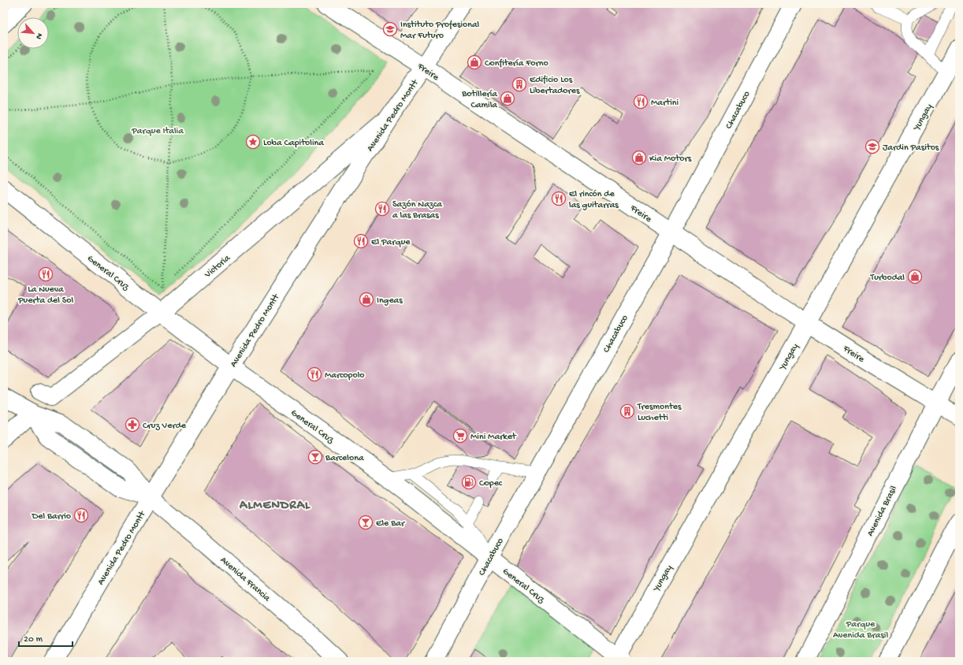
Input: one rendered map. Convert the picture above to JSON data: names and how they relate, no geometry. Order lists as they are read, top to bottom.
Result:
{
  "streets": {
    "street": [
      "Freire",
      "Chacabuco",
      "Avenida Pedro Montt",
      "Yungay",
      "Victoria",
      "General Cruz",
      "Avenida Brasil",
      "Avenida Francia"
    ]
  },
  "crossings": [
    ["Freire", "Chacabuco"],
    ["Freire", "Avenida Pedro Montt"],
    ["Freire", "Yungay"],
    ["Freire", "Avenida Brasil"],
    ["Chacabuco", "General Cruz"],
    ["Avenida Pedro Montt", "Victoria"],
    ["Avenida Pedro Montt", "General Cruz"],
    ["Avenida Pedro Montt", "Avenida Francia"],
    ["Yungay", "General Cruz"],
    ["Victoria", "General Cruz"]
  ],
  "districts": ["ALMENDRAL"],
  "parks": ["Parque Italia", "Parque Avenida Brasil"],
  "places": {
    "school or university": ["Instituto Profesional Mar Futuro", "Jardin Pasitos"],
    "shop": [
      "Confitería Forno",
      "Botillería Camila",
      "Kia Motors",
      "Turbodal",
      "Ingeas"
    ],
    "building": ["Edificio Los Libertadores", "Tresmontes Luchetti"],
    "restaurant": [
      "Martini",
      "El rincón de las guitarras",
      "Sazón Nazca a las Brasas",
      "El Parque",
      "La Nueva Puerta del Sol",
      "Marcopolo",
      "Del Barrio"
    ],
    "place": ["Loba Capitolina"],
    "pharmacy": ["Cruz Verde"],
    "supermarket": ["Mini Market"],
    "bar": ["Barcelona", "Ele Bar"],
    "fuel station": ["Copec"]
  },
  "scale_bar": "20 m",
  "north": "bottom right"
}
